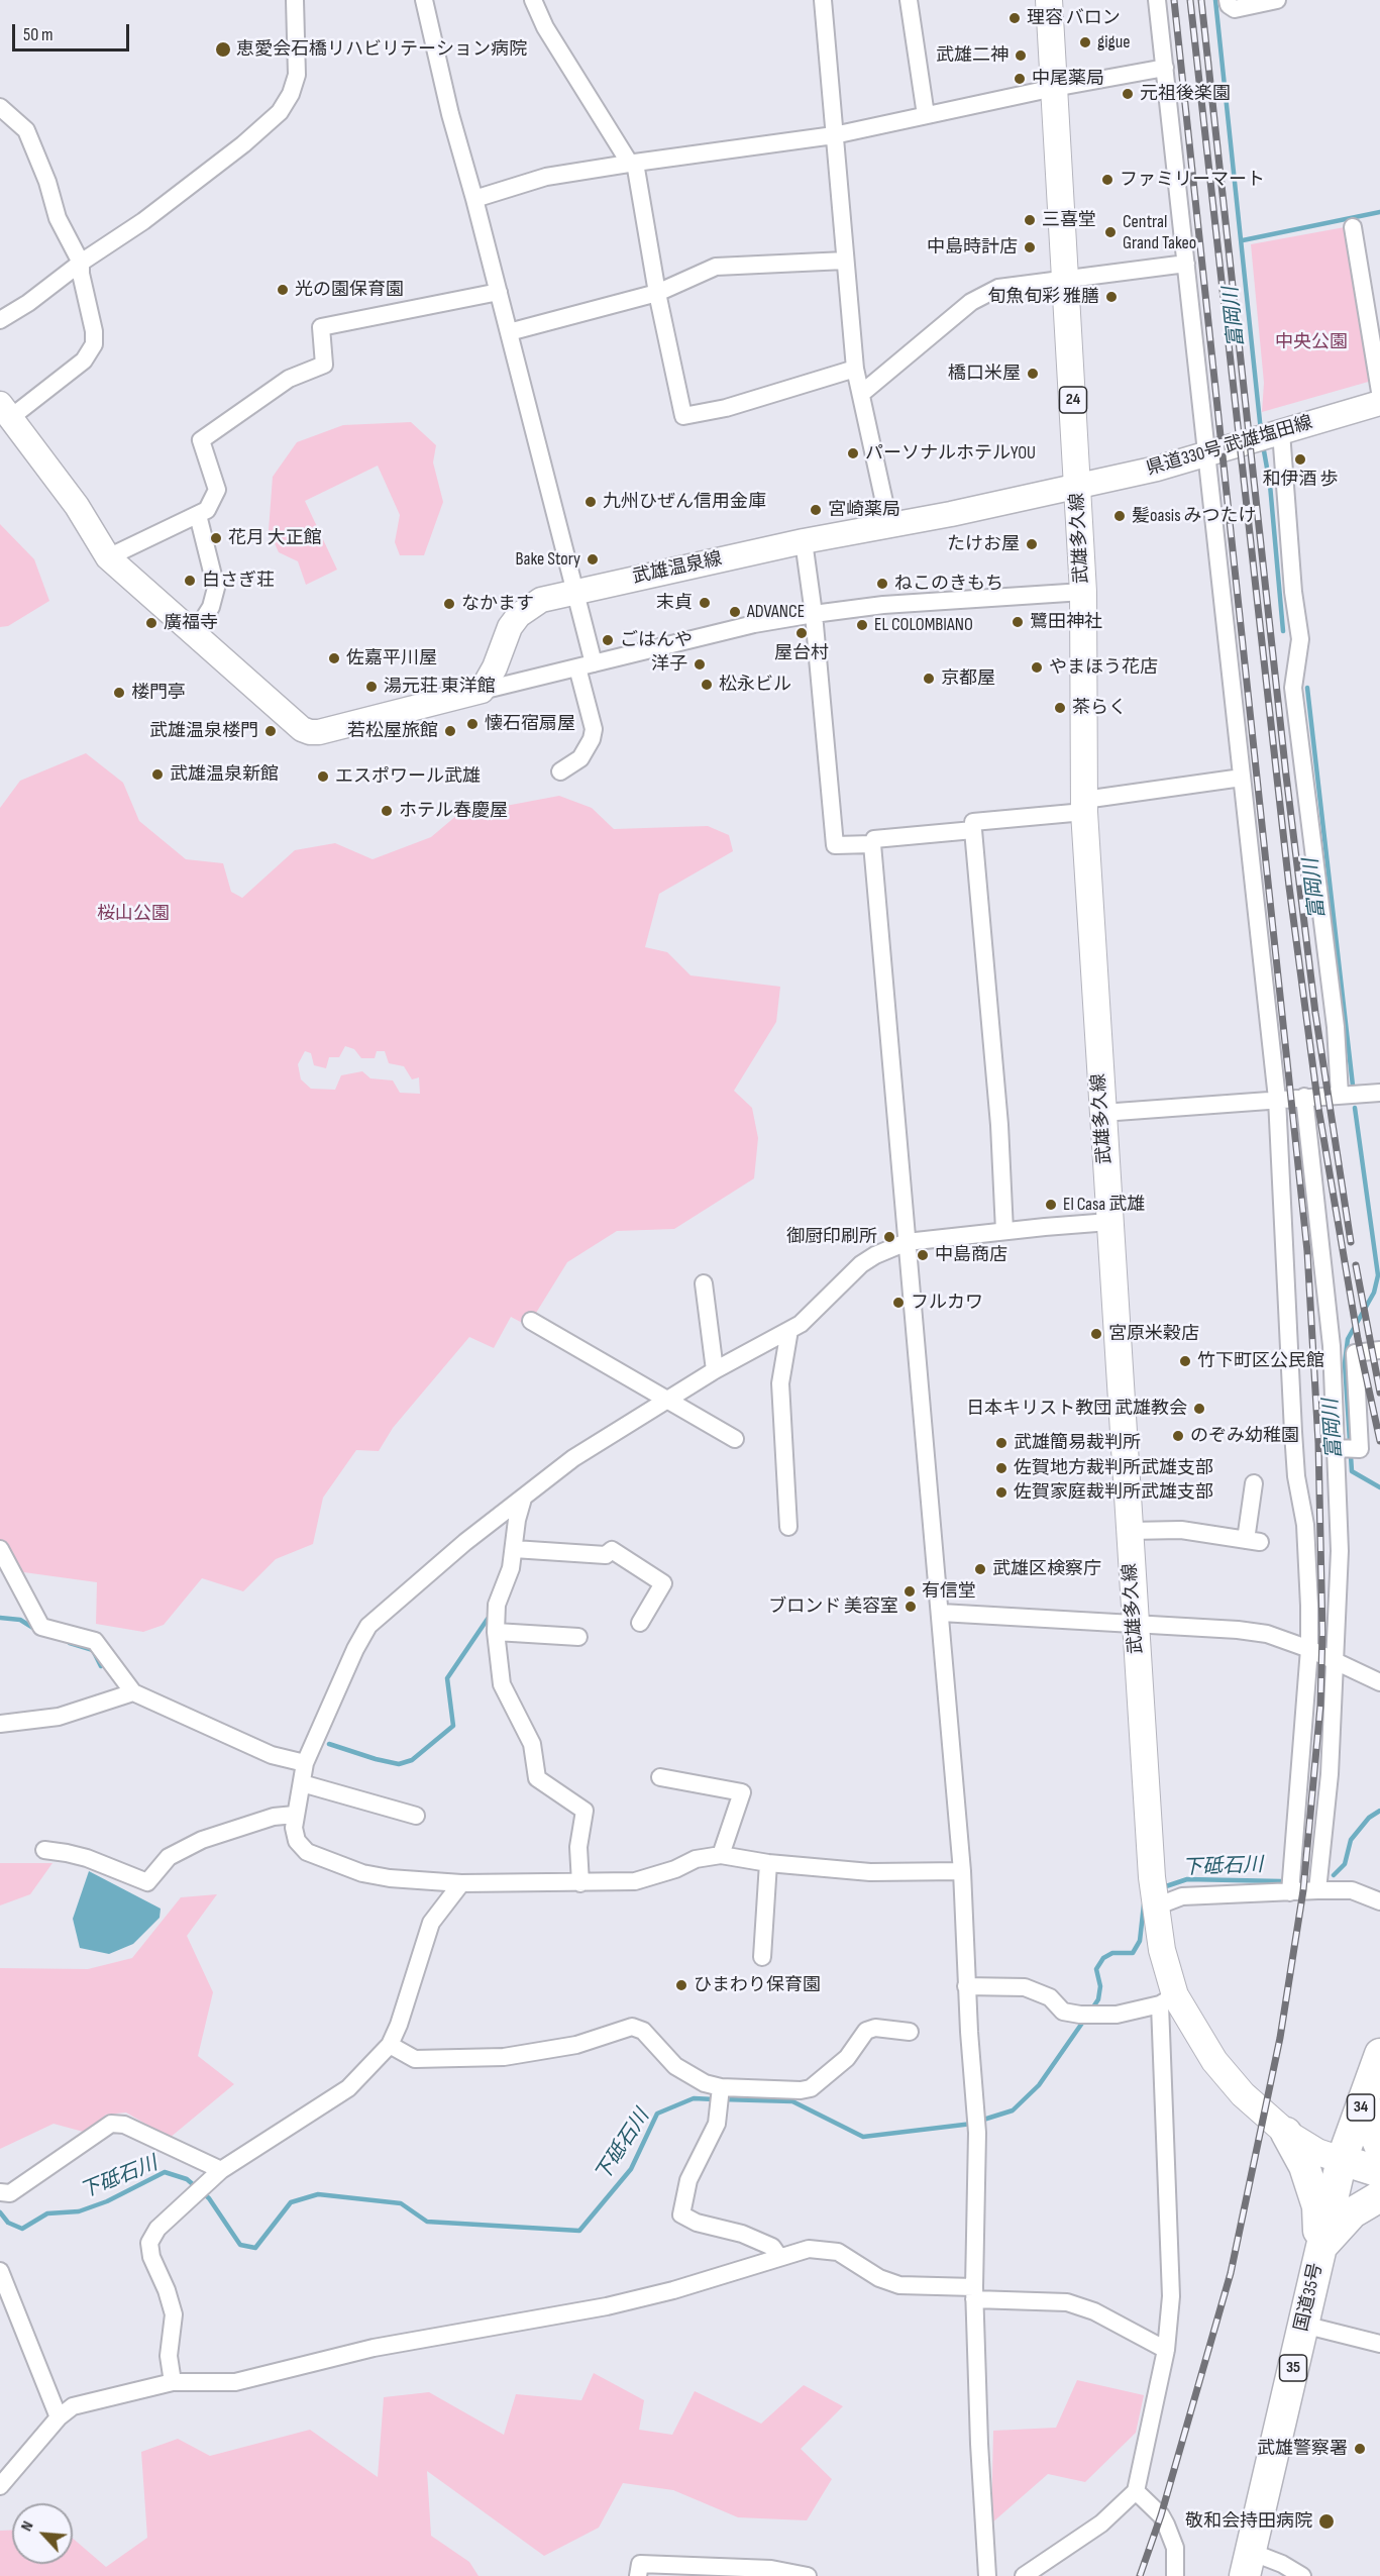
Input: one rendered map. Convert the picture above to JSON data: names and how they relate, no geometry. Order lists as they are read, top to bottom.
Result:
{
  "streets": {
    "highway": ["34", "国道35号", "35"],
    "main road": [
      "24",
      "県道330号 武雄塩田線",
      "武雄多久線",
      "武雄温泉線"
    ]
  },
  "crossings": [
    ["県道330号 武雄塩田線", "武雄多久線"],
    ["県道330号 武雄塩田線", "武雄温泉線"],
    ["武雄多久線", "武雄温泉線"],
    ["武雄多久線", "34"],
    ["武雄多久線", "国道35号"],
    ["34", "国道35号"]
  ],
  "water": ["富岡川", "下砥石川"],
  "parks": ["中央公園", "桜山公園"],
  "places": [
    "理容 バロン",
    "gigue",
    "恵愛会石橋リハビリテーション病院",
    "武雄二神",
    "中尾薬局",
    "元祖後楽園",
    "ファミリーマート",
    "三喜堂",
    "Central Grand Takeo",
    "中島時計店",
    "光の園保育園",
    "旬魚旬彩 雅膳",
    "橋口米屋",
    "パーソナルホテルYOU",
    "和伊酒 歩",
    "九州ひぜん信用金庫",
    "宮崎薬局",
    "髪oasis みつたけ",
    "花月 大正館",
    "たけお屋",
    "Bake Story",
    "白さぎ荘",
    "ねこのきもち",
    "末貞",
    "なかます",
    "ADVANCE",
    "鷺田神社",
    "廣福寺",
    "EL COLOMBIANO",
    "屋台村",
    "ごはんや",
    "佐嘉平川屋",
    "洋子",
    "やまほう花店",
    "京都屋",
    "松永ビル",
    "湯元荘 東洋館",
    "楼門亭",
    "茶らく",
    "懐石宿扇屋",
    "武雄温泉楼門",
    "若松屋旅館",
    "武雄温泉新館",
    "エスポワール武雄",
    "ホテル春慶屋",
    "El Casa 武雄",
    "御厨印刷所",
    "中島商店",
    "フルカワ",
    "宮原米穀店",
    "竹下町区公民館",
    "日本キリスト教団 武雄教会",
    "のぞみ幼稚園",
    "武雄簡易裁判所",
    "佐賀地方裁判所武雄支部",
    "佐賀家庭裁判所武雄支部",
    "武雄区検察庁",
    "有信堂",
    "ブロンド 美容室",
    "ひまわり保育園",
    "武雄警察署",
    "敬和会持田病院"
  ],
  "scale_bar": "50 m",
  "north": "top left"
}
